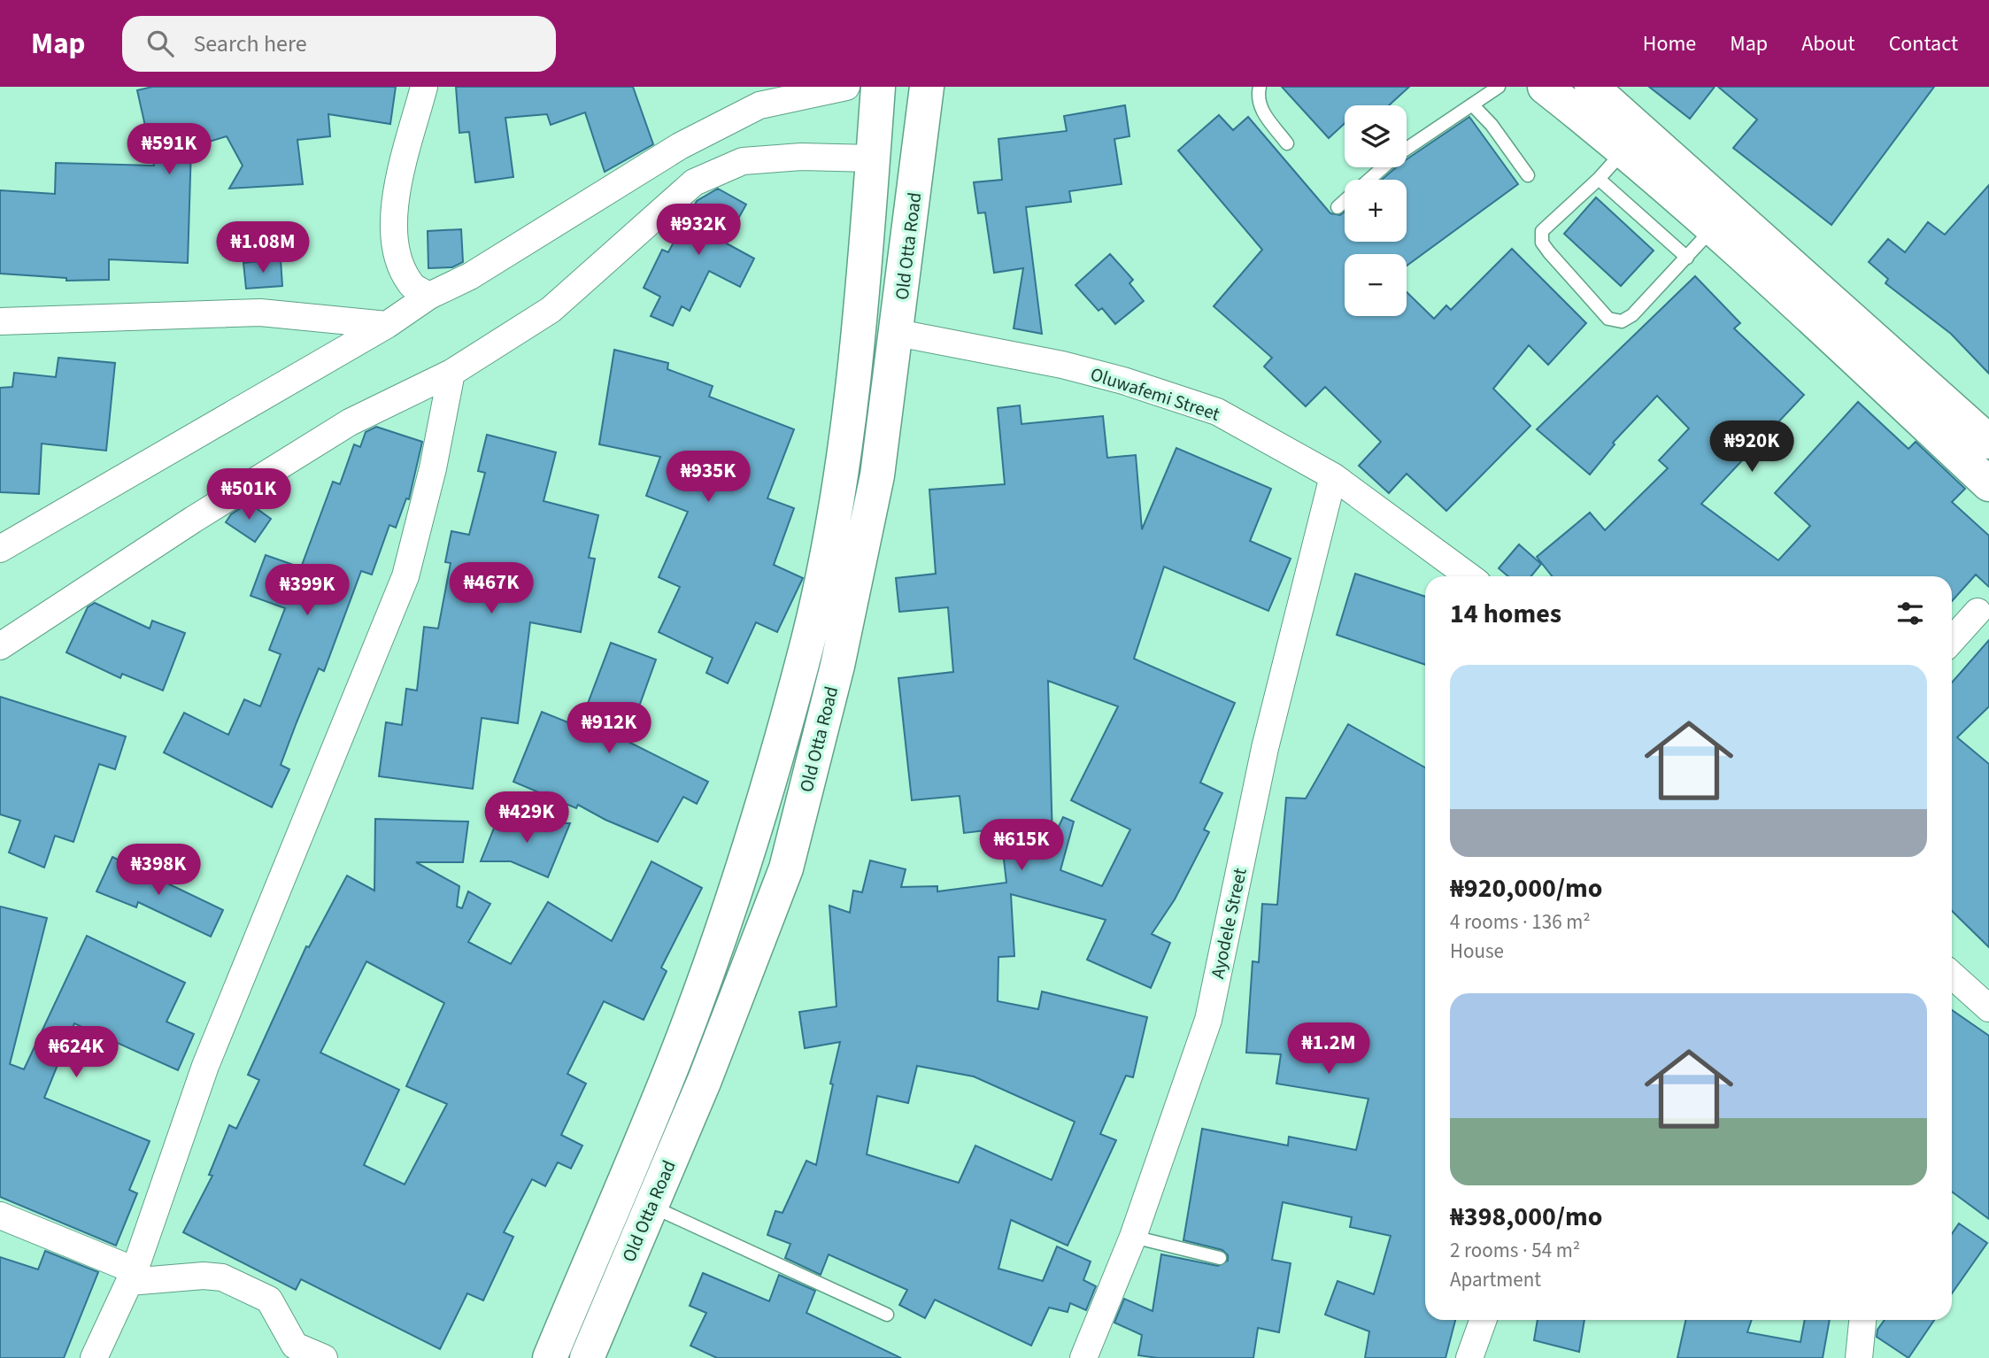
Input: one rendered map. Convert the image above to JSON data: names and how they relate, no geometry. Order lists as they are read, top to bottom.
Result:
{
  "streets": {
    "street": ["Old Otta Road", "Oluwafemi Street", "Ayodele Street"]
  },
  "crossings": [
    ["Old Otta Road", "Oluwafemi Street"],
    ["Oluwafemi Street", "Ayodele Street"]
  ],
  "page": {
    "header": "Map",
    "search": "Search here",
    "nav": [
      "Home",
      "Map",
      "About",
      "Contact"
    ],
    "map_buttons": ["+", "−"],
    "price": [
      "₦591K",
      "₦932K",
      "₦1.08M",
      "₦920K",
      "₦935K",
      "₦501K",
      "₦467K",
      "₦399K",
      "₦912K",
      "₦429K",
      "₦615K",
      "₦398K",
      "₦1.2M",
      "₦624K"
    ],
    "heading": "14 homes",
    "list": [
      {
        "name": "₦920,000/mo",
        "note": "4 rooms · 136 m² · House"
      },
      {
        "name": "₦398,000/mo",
        "note": "2 rooms · 54 m² · Apartment"
      }
    ]
  }
}
